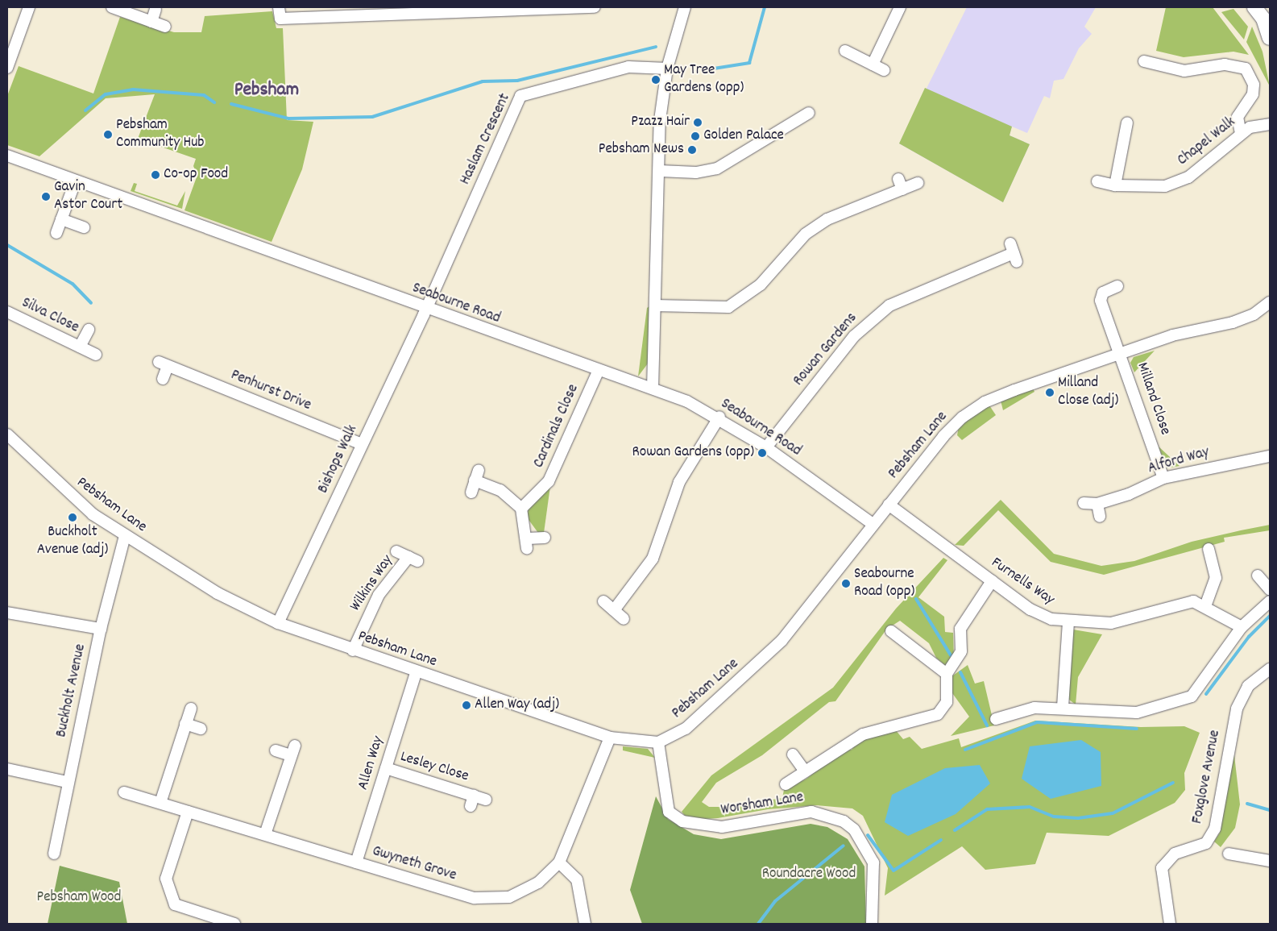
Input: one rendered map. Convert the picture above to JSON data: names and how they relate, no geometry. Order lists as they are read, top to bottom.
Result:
{
  "streets": {
    "street": [
      "Haslam Crescent",
      "Chapel Walk",
      "Seabourne Road",
      "Silva Close",
      "Rowan Gardens",
      "Penhurst Drive",
      "Milland Close",
      "Cardinals Close",
      "Pebsham Lane",
      "Bishops Walk",
      "Alford Way",
      "Furnells Way",
      "Wilkins Way",
      "Buckholt Avenue",
      "Allen Way",
      "Lesley Close",
      "Foxglove Avenue",
      "Worsham Lane",
      "Gwyneth Grove"
    ]
  },
  "crossings": [
    ["Haslam Crescent", "Seabourne Road"],
    ["Haslam Crescent", "Bishops Walk"],
    ["Seabourne Road", "Rowan Gardens"],
    ["Seabourne Road", "Cardinals Close"],
    ["Seabourne Road", "Pebsham Lane"],
    ["Seabourne Road", "Bishops Walk"],
    ["Penhurst Drive", "Bishops Walk"],
    ["Milland Close", "Pebsham Lane"],
    ["Milland Close", "Alford Way"],
    ["Pebsham Lane", "Bishops Walk"],
    ["Pebsham Lane", "Furnells Way"],
    ["Pebsham Lane", "Wilkins Way"],
    ["Pebsham Lane", "Buckholt Avenue"],
    ["Pebsham Lane", "Allen Way"],
    ["Pebsham Lane", "Worsham Lane"],
    ["Pebsham Lane", "Gwyneth Grove"],
    ["Allen Way", "Lesley Close"],
    ["Allen Way", "Gwyneth Grove"]
  ],
  "districts": ["Pebsham"],
  "parks": ["Roundacre Wood", "Pebsham Wood"],
  "places": [
    "May Tree Gardens (opp)",
    "Pzazz Hair",
    "Pebsham Community Hub",
    "Golden Palace",
    "Pebsham News",
    "Co-op Food",
    "Gavin Astor Court",
    "Milland Close (adj)",
    "Rowan Gardens (opp)",
    "Buckholt Avenue (adj)",
    "Seabourne Road (opp)",
    "Allen Way (adj)"
  ]
}
